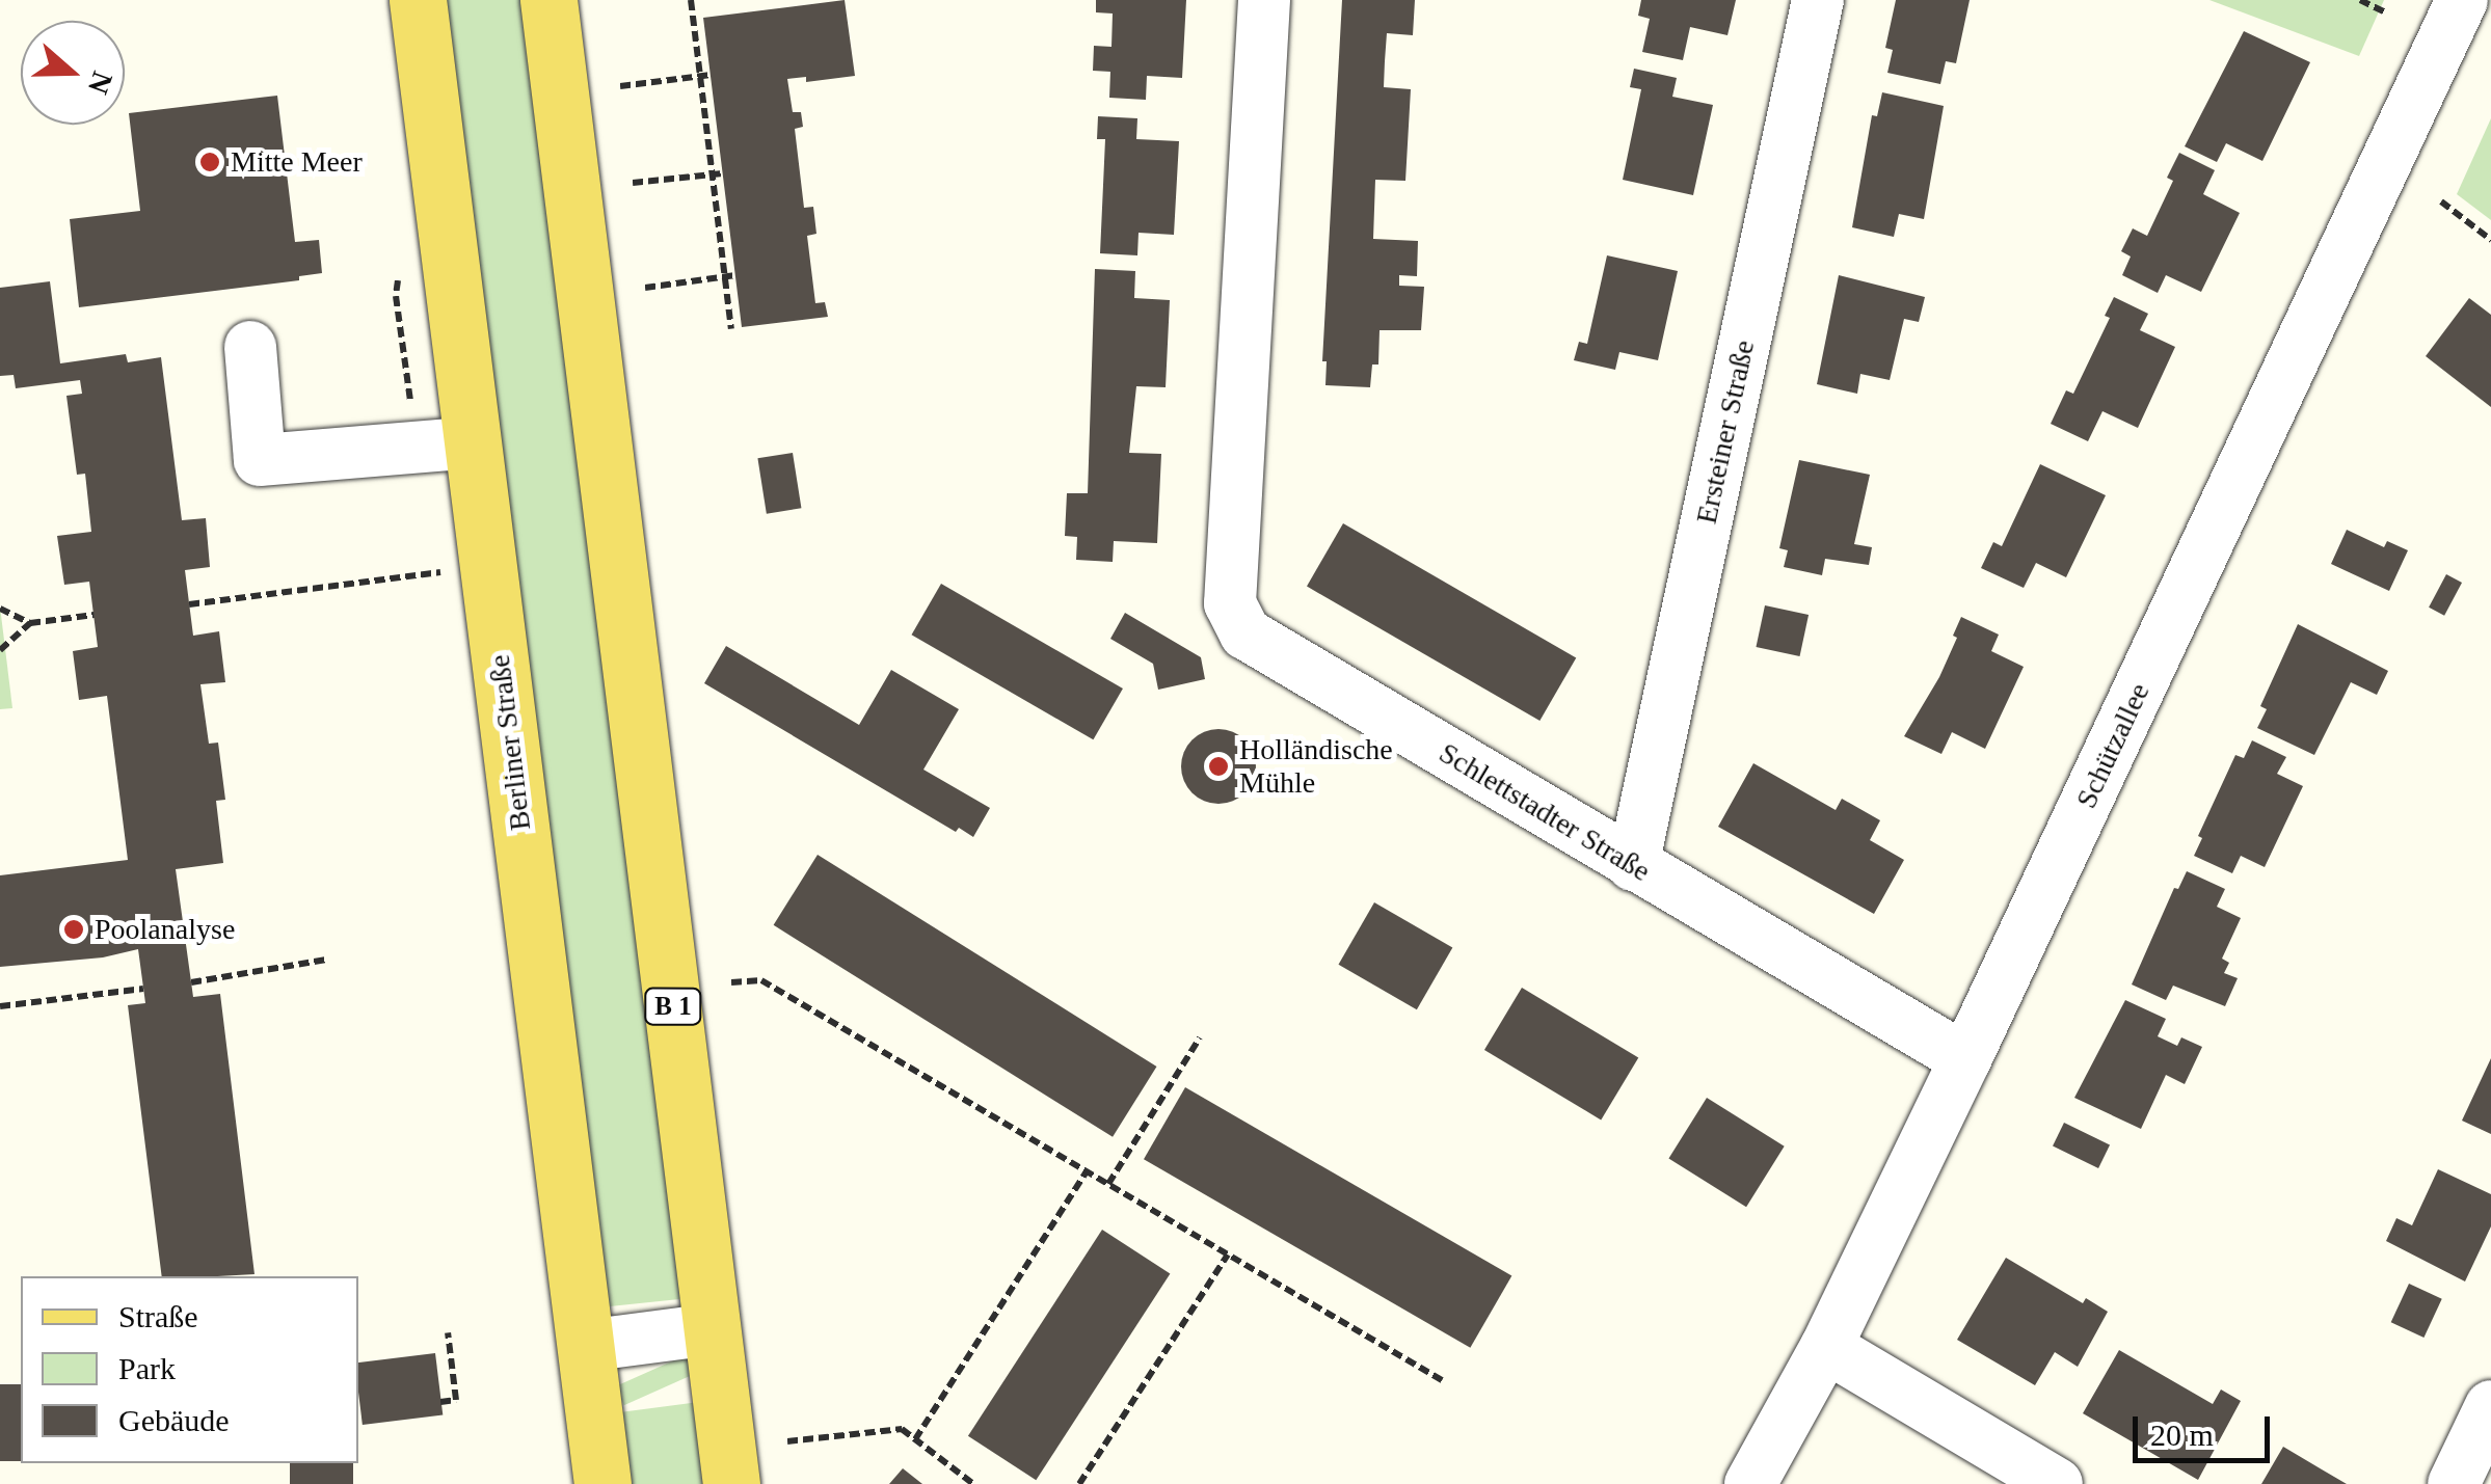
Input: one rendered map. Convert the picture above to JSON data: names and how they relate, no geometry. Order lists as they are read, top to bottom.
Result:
{
  "streets": {
    "main road": ["Berliner Straße", "B 1"],
    "street": ["Ersteiner Straße", "Schützallee", "Schlettstadter Straße"]
  },
  "crossings": [
    ["Ersteiner Straße", "Schlettstadter Straße"],
    ["Schützallee", "Schlettstadter Straße"]
  ],
  "places": ["Mitte Meer", "Holländische Mühle", "Poolanalyse"],
  "legend": ["Straße", "Park", "Gebäude"],
  "scale_bar": "20 m",
  "north": "right"
}
